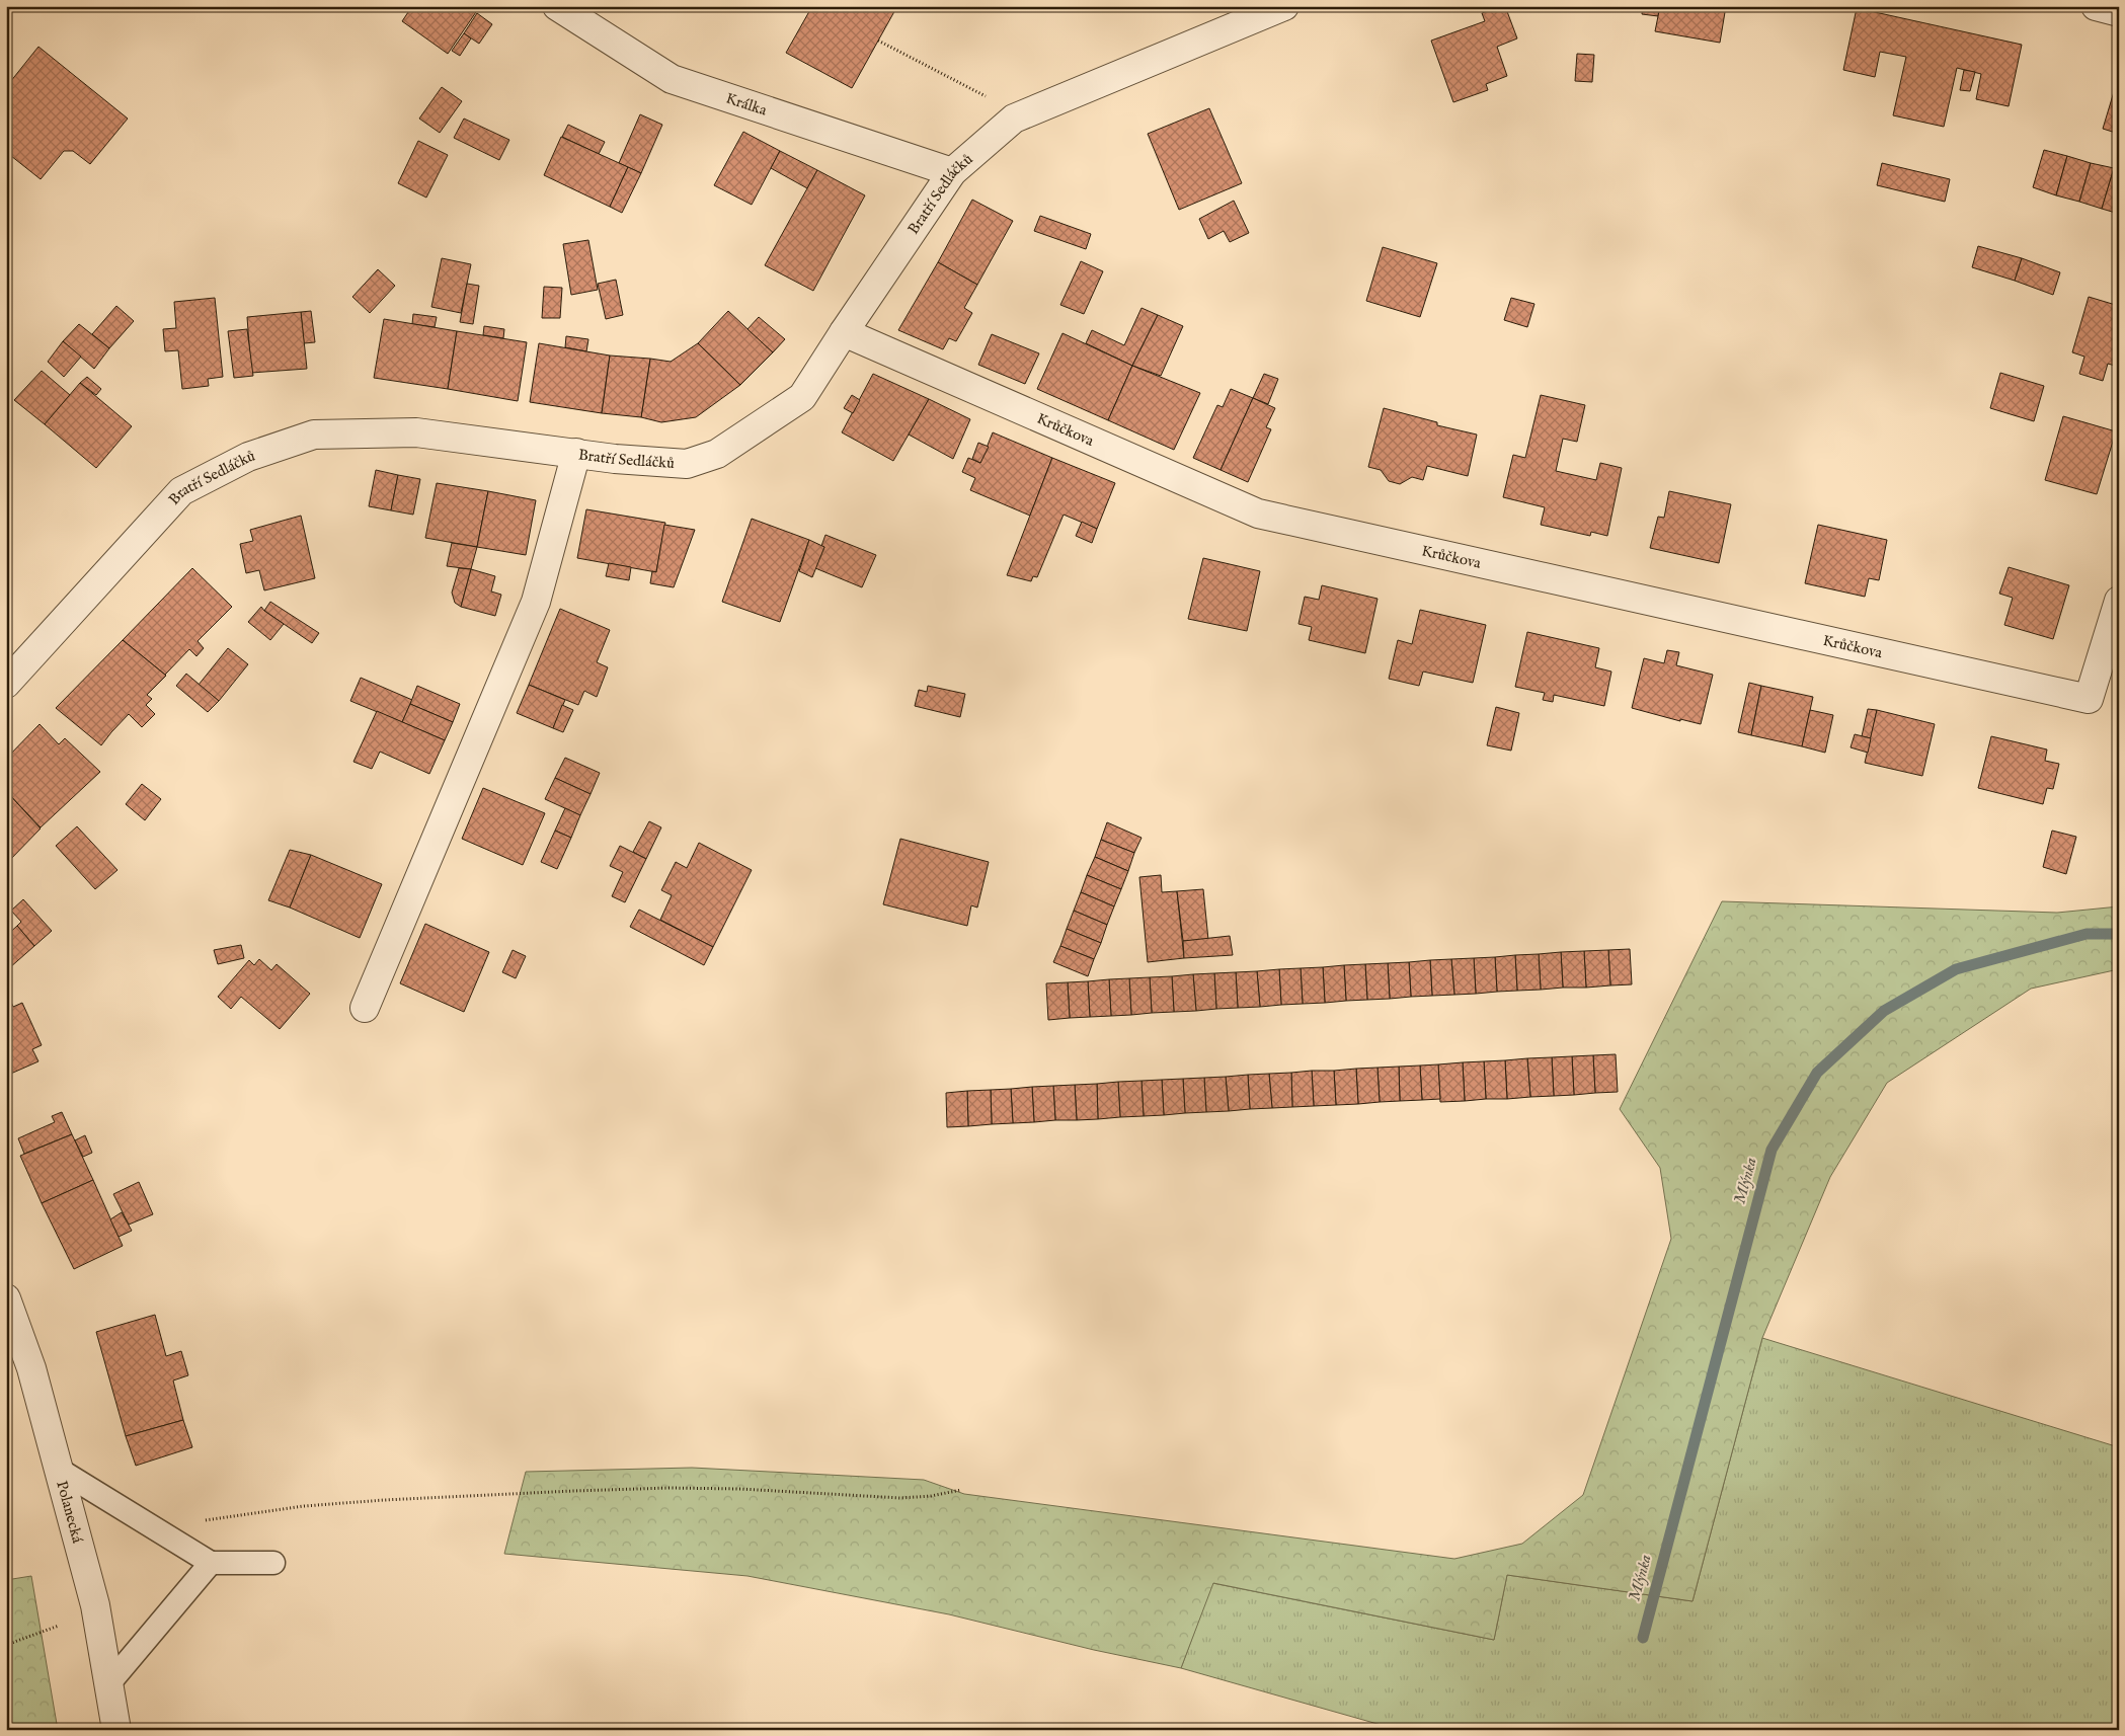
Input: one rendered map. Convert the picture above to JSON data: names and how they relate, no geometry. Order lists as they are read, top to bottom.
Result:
{
  "streets": {
    "street": [
      "Králka",
      "Bratří Sedláčků",
      "Krůčkova",
      "Polanecká"
    ]
  },
  "crossings": [
    ["Králka", "Bratří Sedláčků"],
    ["Bratří Sedláčků", "Krůčkova"]
  ],
  "water": ["Mlýnka"]
}
